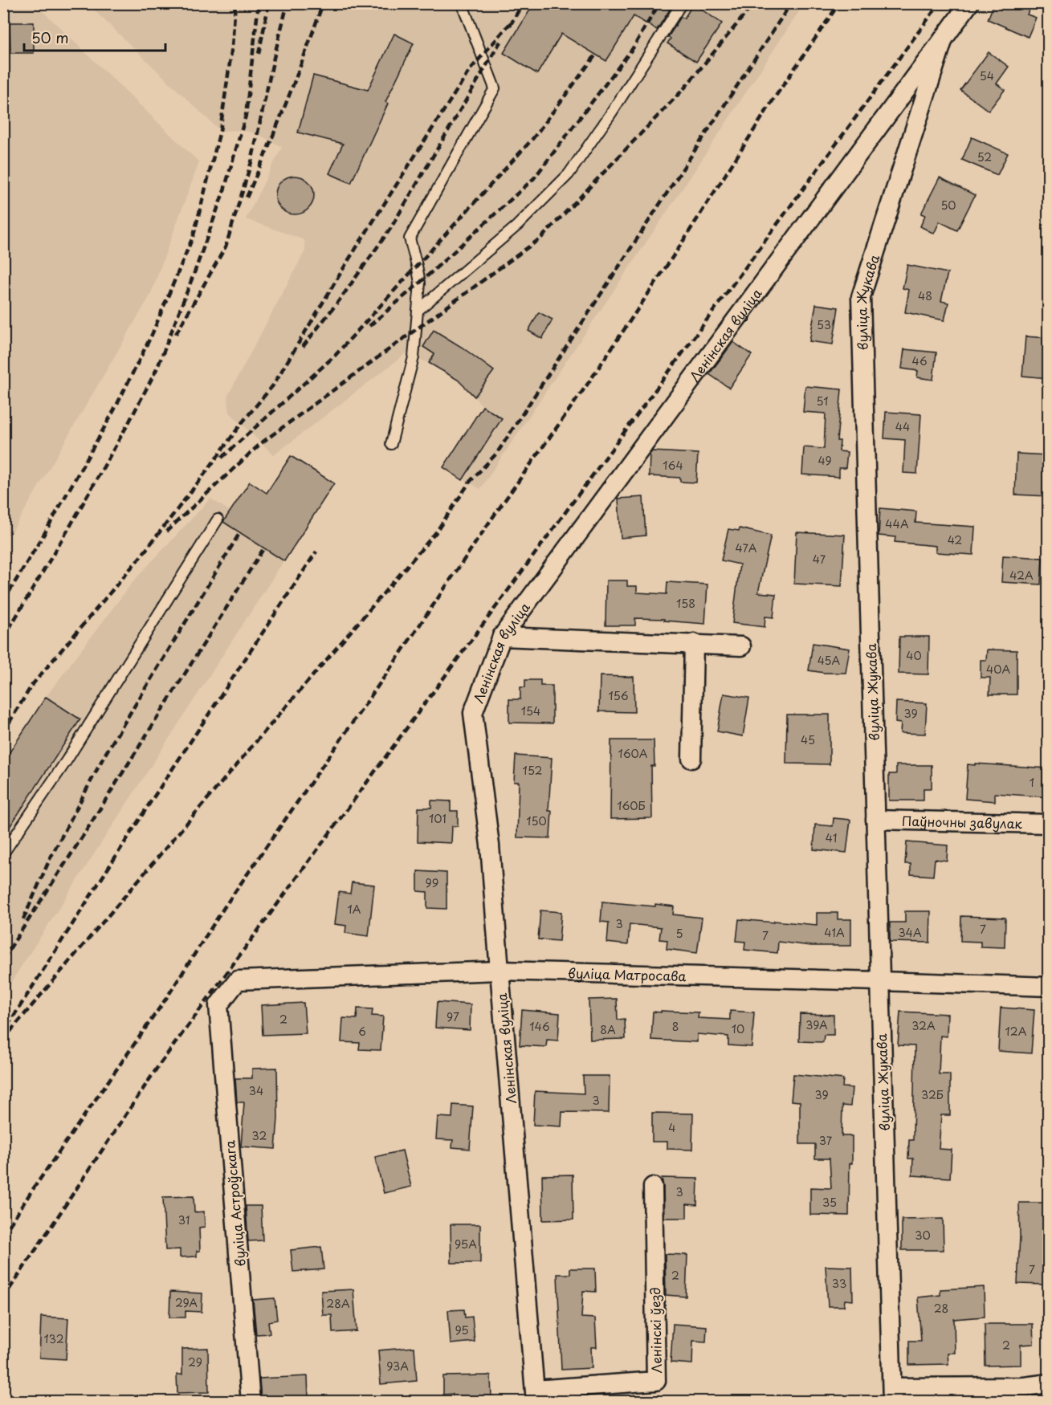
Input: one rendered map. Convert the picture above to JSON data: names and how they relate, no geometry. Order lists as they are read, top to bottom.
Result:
{
  "streets": {
    "street": [
      "вуліца Жукава",
      "Ленінская вуліца",
      "Паўночны завулак",
      "вуліца Матросава",
      "вуліца Астроўскага",
      "Ленінскі ўезд"
    ]
  },
  "crossings": [
    ["вуліца Жукава", "Ленінская вуліца"],
    ["вуліца Жукава", "Паўночны завулак"],
    ["вуліца Жукава", "вуліца Матросава"],
    ["Ленінская вуліца", "вуліца Матросава"],
    ["Ленінская вуліца", "Ленінскі ўезд"],
    ["вуліца Матросава", "вуліца Астроўскага"]
  ],
  "house_numbers": [
    "54",
    "52",
    "50",
    "48",
    "53",
    "46",
    "51",
    "44",
    "49",
    "164",
    "44А",
    "42",
    "47А",
    "47",
    "42А",
    "158",
    "40",
    "45А",
    "40А",
    "156",
    "154",
    "39",
    "45",
    "160А",
    "152",
    "1",
    "160Б",
    "101",
    "150",
    "41",
    "99",
    "1А",
    "3",
    "7",
    "41А",
    "34А",
    "5",
    "7",
    "97",
    "2",
    "39А",
    "32А",
    "146",
    "8",
    "10",
    "8А",
    "6",
    "12А",
    "34",
    "39",
    "32Б",
    "3",
    "4",
    "32",
    "37",
    "3",
    "35",
    "31",
    "30",
    "95А",
    "7",
    "2",
    "33",
    "29А",
    "28А",
    "28",
    "95",
    "132",
    "2",
    "29",
    "93А"
  ],
  "scale_bar": "50 m"
}
